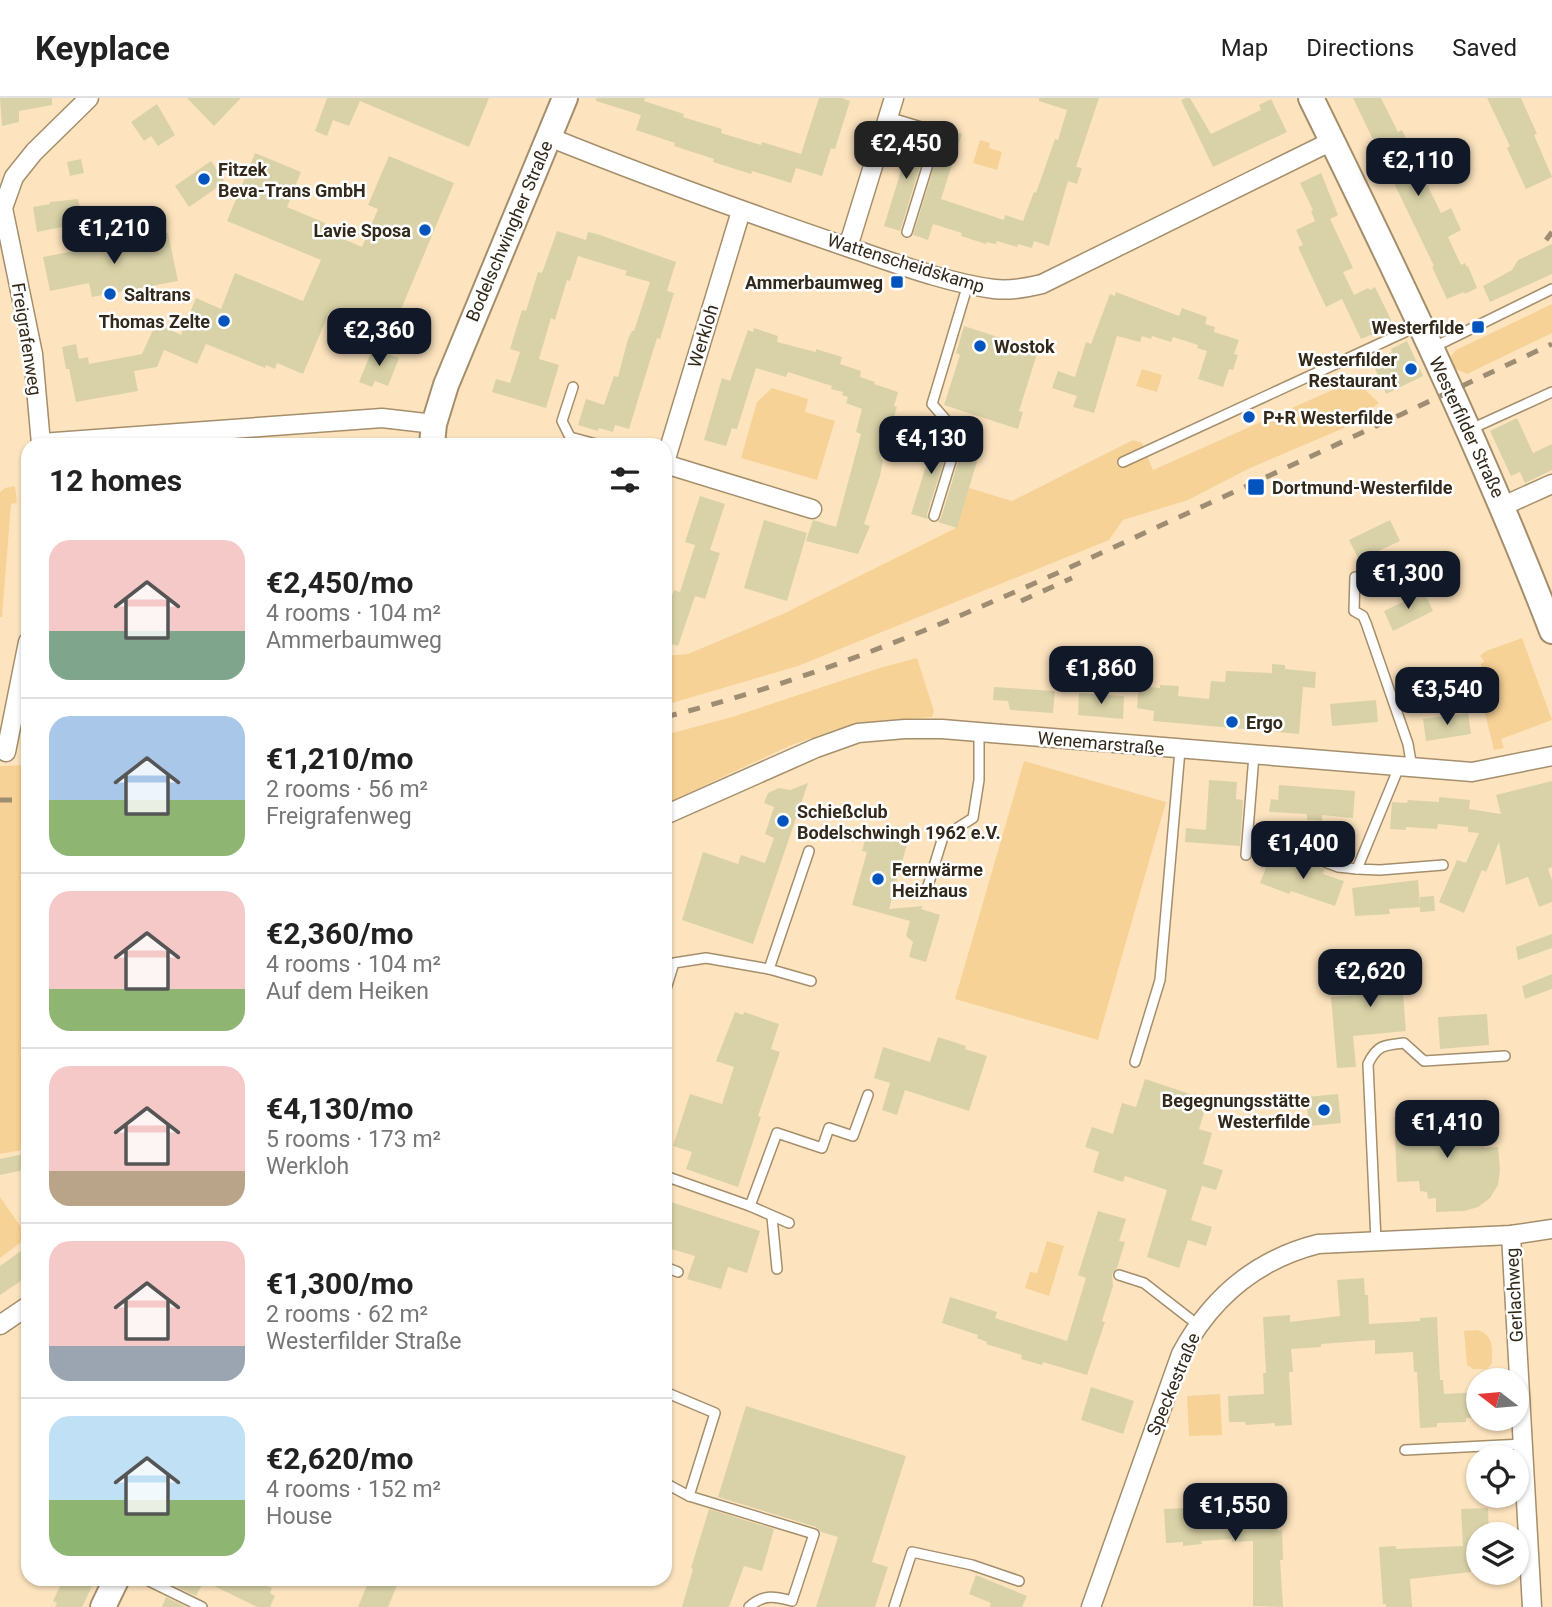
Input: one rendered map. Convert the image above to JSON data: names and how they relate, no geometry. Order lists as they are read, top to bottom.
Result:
{
  "streets": {
    "street": [
      "Bodelschwingher Straße",
      "Wattenscheidskamp",
      "Werkloh",
      "Freigrafenweg",
      "Westerfilder Straße",
      "Wenemarstraße",
      "Gerlachweg",
      "Speckestraße"
    ]
  },
  "crossings": [
    ["Bodelschwingher Straße", "Wattenscheidskamp"],
    ["Wattenscheidskamp", "Werkloh"],
    ["Wattenscheidskamp", "Westerfilder Straße"],
    ["Gerlachweg", "Speckestraße"]
  ],
  "places": {
    "other": [
      "Fitzek Beva-Trans GmbH",
      "Lavie Sposa",
      "Saltrans",
      "Thomas Zelte",
      "Wostok",
      "Westerfilder Restaurant",
      "P+R Westerfilde",
      "Ergo",
      "Schießclub Bodelschwingh 1962 e.V.",
      "Fernwärme Heizhaus",
      "Begegnungsstätte Westerfilde"
    ],
    "transit": ["Ammerbaumweg", "Westerfilde", "Dortmund-Westerfilde"]
  },
  "north": "left",
  "page": {
    "header": "Keyplace",
    "nav": ["Map", "Directions", "Saved"],
    "price": [
      "€2,450",
      "€2,110",
      "€1,210",
      "€2,360",
      "€4,130",
      "€1,300",
      "€1,860",
      "€3,540",
      "€1,400",
      "€2,620",
      "€1,410",
      "€1,550"
    ],
    "heading": "12 homes",
    "list": [
      {
        "name": "€2,450/mo",
        "note": "4 rooms · 104 m² · Ammerbaumweg"
      },
      {
        "name": "€1,210/mo",
        "note": "2 rooms · 56 m² · Freigrafenweg"
      },
      {
        "name": "€2,360/mo",
        "note": "4 rooms · 104 m² · Auf dem Heiken"
      },
      {
        "name": "€4,130/mo",
        "note": "5 rooms · 173 m² · Werkloh"
      },
      {
        "name": "€1,300/mo",
        "note": "2 rooms · 62 m² · Westerfilder Straße"
      },
      {
        "name": "€2,620/mo",
        "note": "4 rooms · 152 m² · House"
      }
    ]
  }
}
